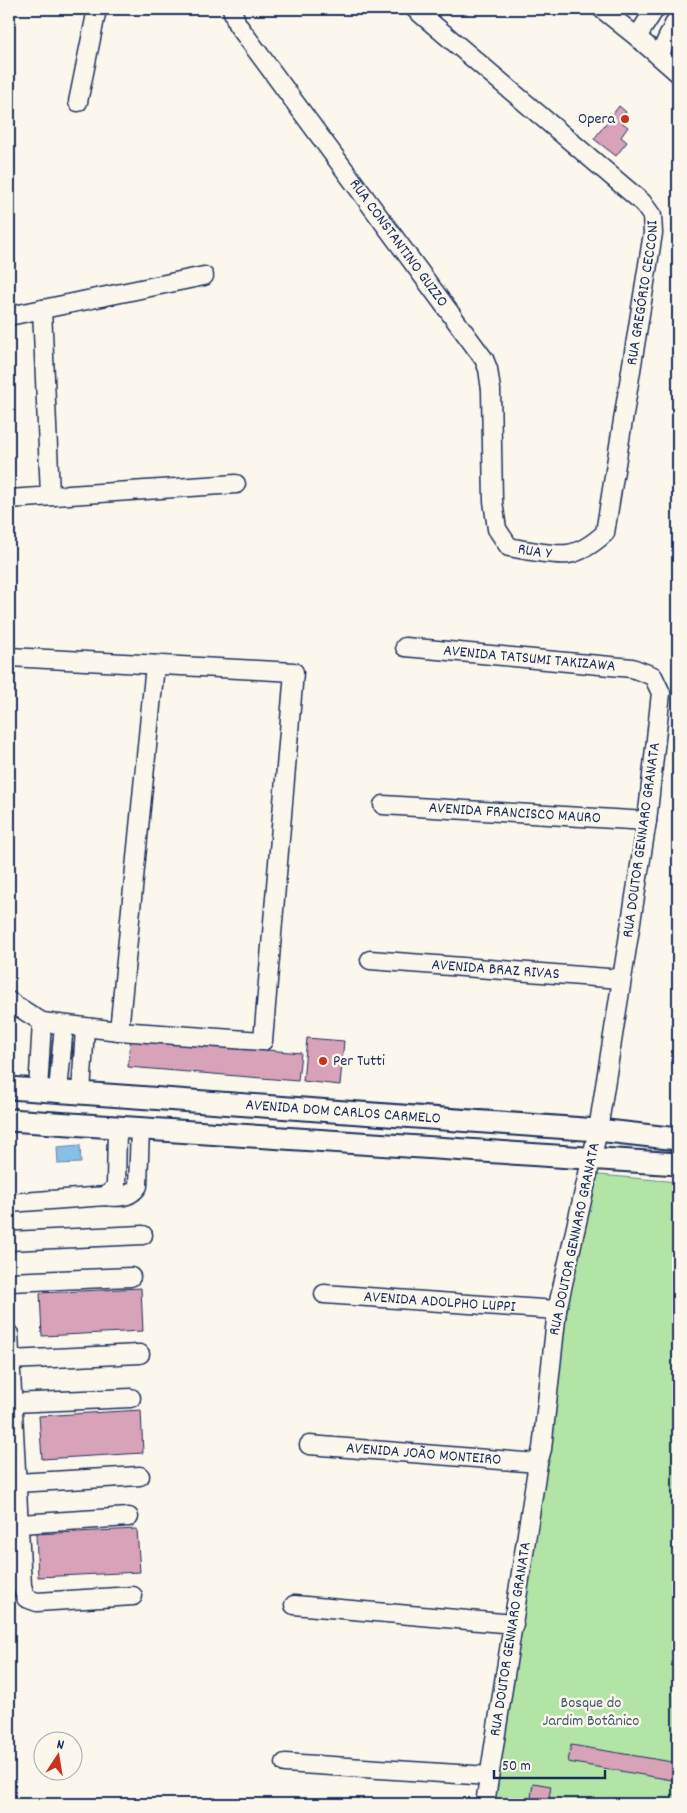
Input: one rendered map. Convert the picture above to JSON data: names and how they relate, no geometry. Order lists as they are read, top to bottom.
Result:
{
  "streets": {
    "street": [
      "RUA CONSTANTINO GUZZO",
      "RUA GREGÓRIO CECCONI",
      "RUA Y",
      "AVENIDA TATSUMI TAKIZAWA",
      "AVENIDA FRANCISCO MAURO",
      "RUA DOUTOR GENNARO GRANATA",
      "AVENIDA BRAZ RIVAS",
      "AVENIDA DOM CARLOS CARMELO",
      "AVENIDA ADOLPHO LUPPI",
      "AVENIDA JOÃO MONTEIRO"
    ]
  },
  "crossings": [
    ["RUA CONSTANTINO GUZZO", "RUA Y"],
    ["RUA GREGÓRIO CECCONI", "RUA Y"],
    ["AVENIDA TATSUMI TAKIZAWA", "RUA DOUTOR GENNARO GRANATA"],
    ["AVENIDA FRANCISCO MAURO", "RUA DOUTOR GENNARO GRANATA"],
    ["RUA DOUTOR GENNARO GRANATA", "AVENIDA BRAZ RIVAS"],
    ["RUA DOUTOR GENNARO GRANATA", "AVENIDA DOM CARLOS CARMELO"],
    ["RUA DOUTOR GENNARO GRANATA", "AVENIDA ADOLPHO LUPPI"],
    ["RUA DOUTOR GENNARO GRANATA", "AVENIDA JOÃO MONTEIRO"]
  ],
  "parks": ["Bosque do Jardim Botânico"],
  "places": ["Opera", "Per Tutti"],
  "scale_bar": "50 m",
  "north": "top"
}
